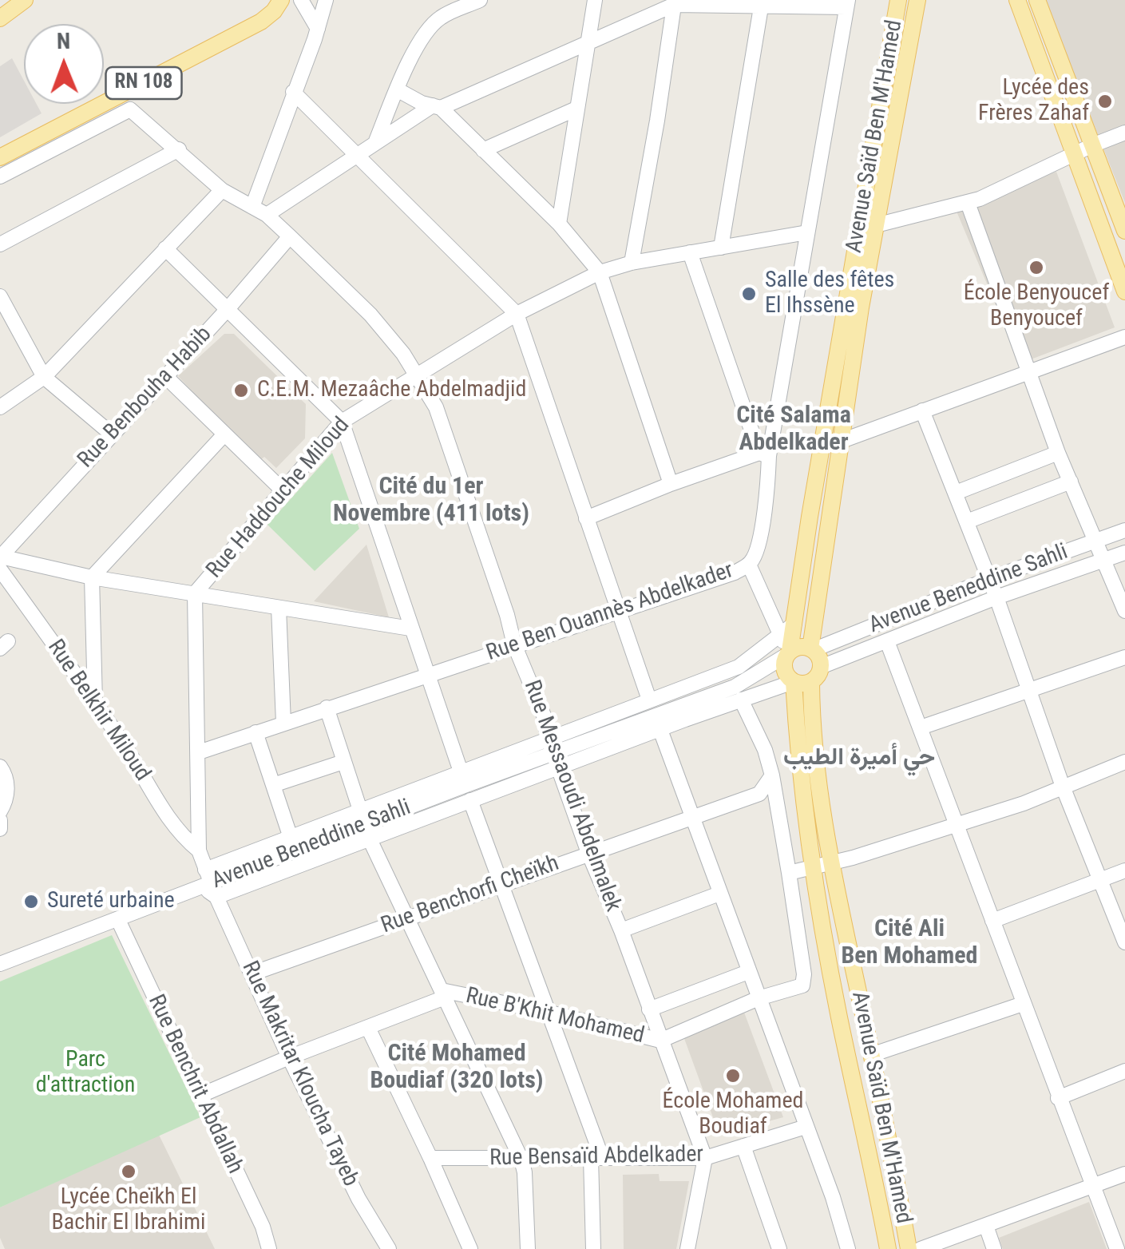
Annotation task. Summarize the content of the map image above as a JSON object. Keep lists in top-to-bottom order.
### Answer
{
  "streets": {
    "main road": ["RN 108", "Avenue Saïd Ben M'Hamed"],
    "street": [
      "Rue Benbouha Habib",
      "Rue Haddouche Miloud",
      "Avenue Beneddine Sahli",
      "Rue Ben Ouannès Abdelkader",
      "Rue Belkhir Miloud",
      "Rue Messaoudi Abdelmalek",
      "Rue Benchorfi Cheïkh",
      "Rue B'Khit Mohamed",
      "Rue Makritar Kloucha Tayeb",
      "Rue Benchrit Abdallah",
      "Rue Bensaïd Abdelkader"
    ]
  },
  "crossings": [
    ["Avenue Saïd Ben M'Hamed", "Avenue Beneddine Sahli"],
    ["Rue Benbouha Habib", "Rue Messaoudi Abdelmalek"],
    ["Rue Haddouche Miloud", "Avenue Beneddine Sahli"],
    ["Rue Haddouche Miloud", "Rue Ben Ouannès Abdelkader"],
    ["Rue Haddouche Miloud", "Rue Belkhir Miloud"],
    ["Rue Haddouche Miloud", "Rue Messaoudi Abdelmalek"],
    ["Rue Haddouche Miloud", "Rue Makritar Kloucha Tayeb"],
    ["Avenue Beneddine Sahli", "Rue Messaoudi Abdelmalek"],
    ["Avenue Beneddine Sahli", "Rue Makritar Kloucha Tayeb"],
    ["Rue Ben Ouannès Abdelkader", "Rue Messaoudi Abdelmalek"],
    ["Rue Messaoudi Abdelmalek", "Rue Benchorfi Cheïkh"],
    ["Rue Messaoudi Abdelmalek", "Rue B'Khit Mohamed"],
    ["Rue Messaoudi Abdelmalek", "Rue Bensaïd Abdelkader"],
    ["Rue Benchorfi Cheïkh", "Rue Makritar Kloucha Tayeb"],
    ["Rue B'Khit Mohamed", "Rue Makritar Kloucha Tayeb"],
    ["Rue B'Khit Mohamed", "Rue Benchrit Abdallah"]
  ],
  "districts": [
    "Cité Salama Abdelkader",
    "Cité du 1er Novembre (411 lots)",
    "حي أميرة الطيب",
    "Cité Ali Ben Mohamed",
    "Cité Mohamed Boudiaf (320 lots)"
  ],
  "parks": ["Parc d'attraction"],
  "places": [
    "Lycée des Frères Zahaf",
    "École Benyoucef Benyoucef",
    "Salle des fêtes El Ihssène",
    "C.E.M. Mezaâche Abdelmadjid",
    "Sureté urbaine",
    "École Mohamed Boudiaf",
    "Lycée Cheïkh El Bachir El Ibrahimi"
  ],
  "north": "top"
}
